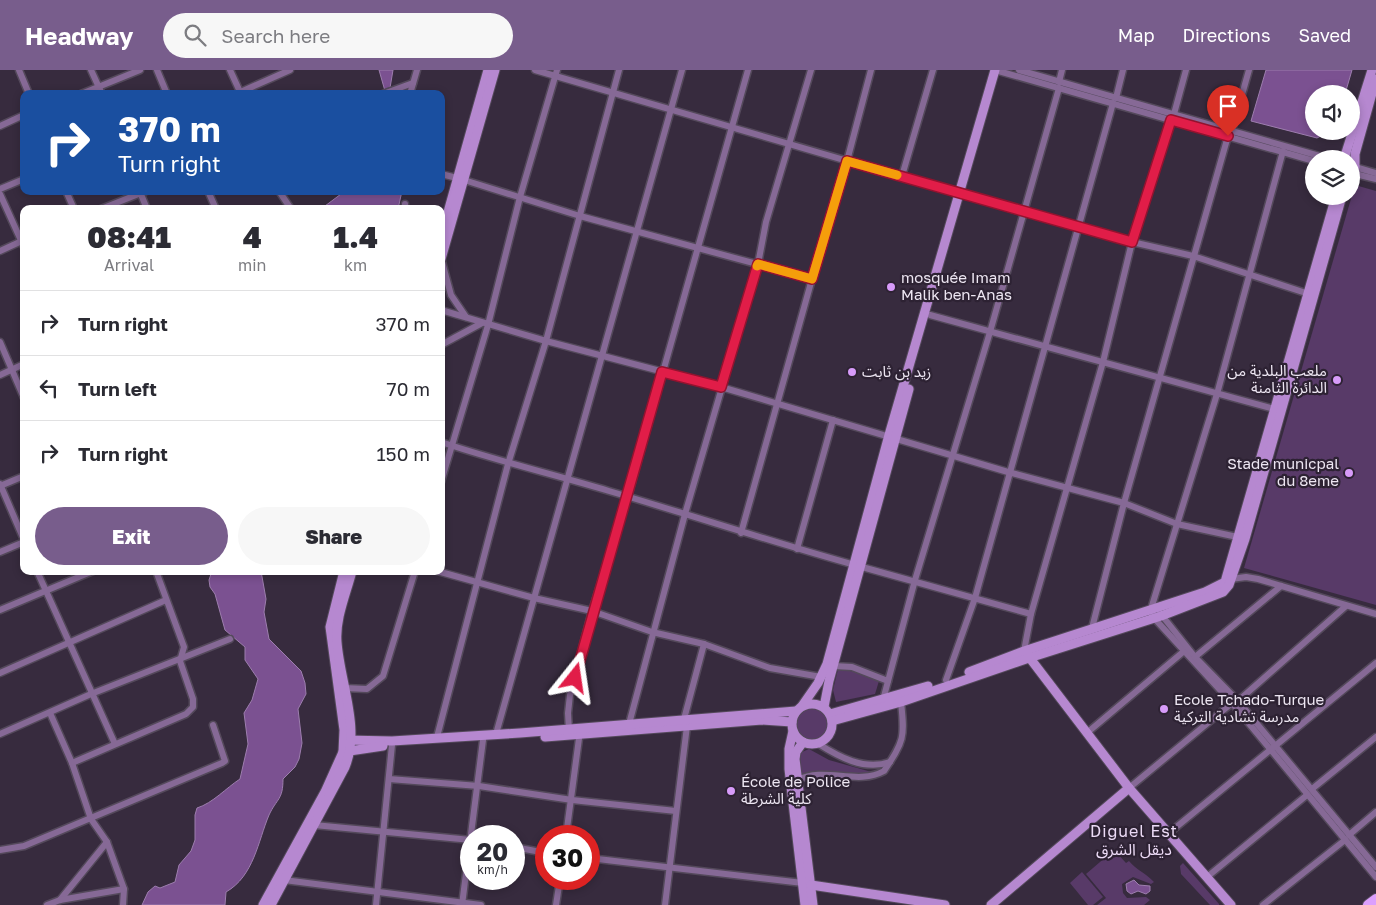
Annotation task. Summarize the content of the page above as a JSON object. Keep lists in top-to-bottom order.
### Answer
{
  "districts": ["Diguel Est ديقل الشرق"],
  "places": [
    "mosquée Imam Malik ben-Anas",
    "زيد بن ثابت",
    "ملعب البلدية من الدائرة الثامنة",
    "Stade municpal du 8eme",
    "Ecole Tchado-Turque مدرسة تشادية التركية",
    "École de Police كلية الشرطة"
  ],
  "page": {
    "header": "Headway",
    "search": "Search here",
    "nav": ["Map", "Directions", "Saved"],
    "turn": ["370 m", "Turn right"],
    "eta": [
      "08:41",
      "Arrival",
      "4",
      "min",
      "1.4",
      "km"
    ],
    "list": [
      {
        "name": "Turn right",
        "value": "370 m"
      },
      {
        "name": "Turn left",
        "value": "70 m"
      },
      {
        "name": "Turn right",
        "value": "150 m"
      }
    ],
    "buttons": ["Exit", "Share"],
    "speed": "20 km/h",
    "limit": "30"
  }
}
